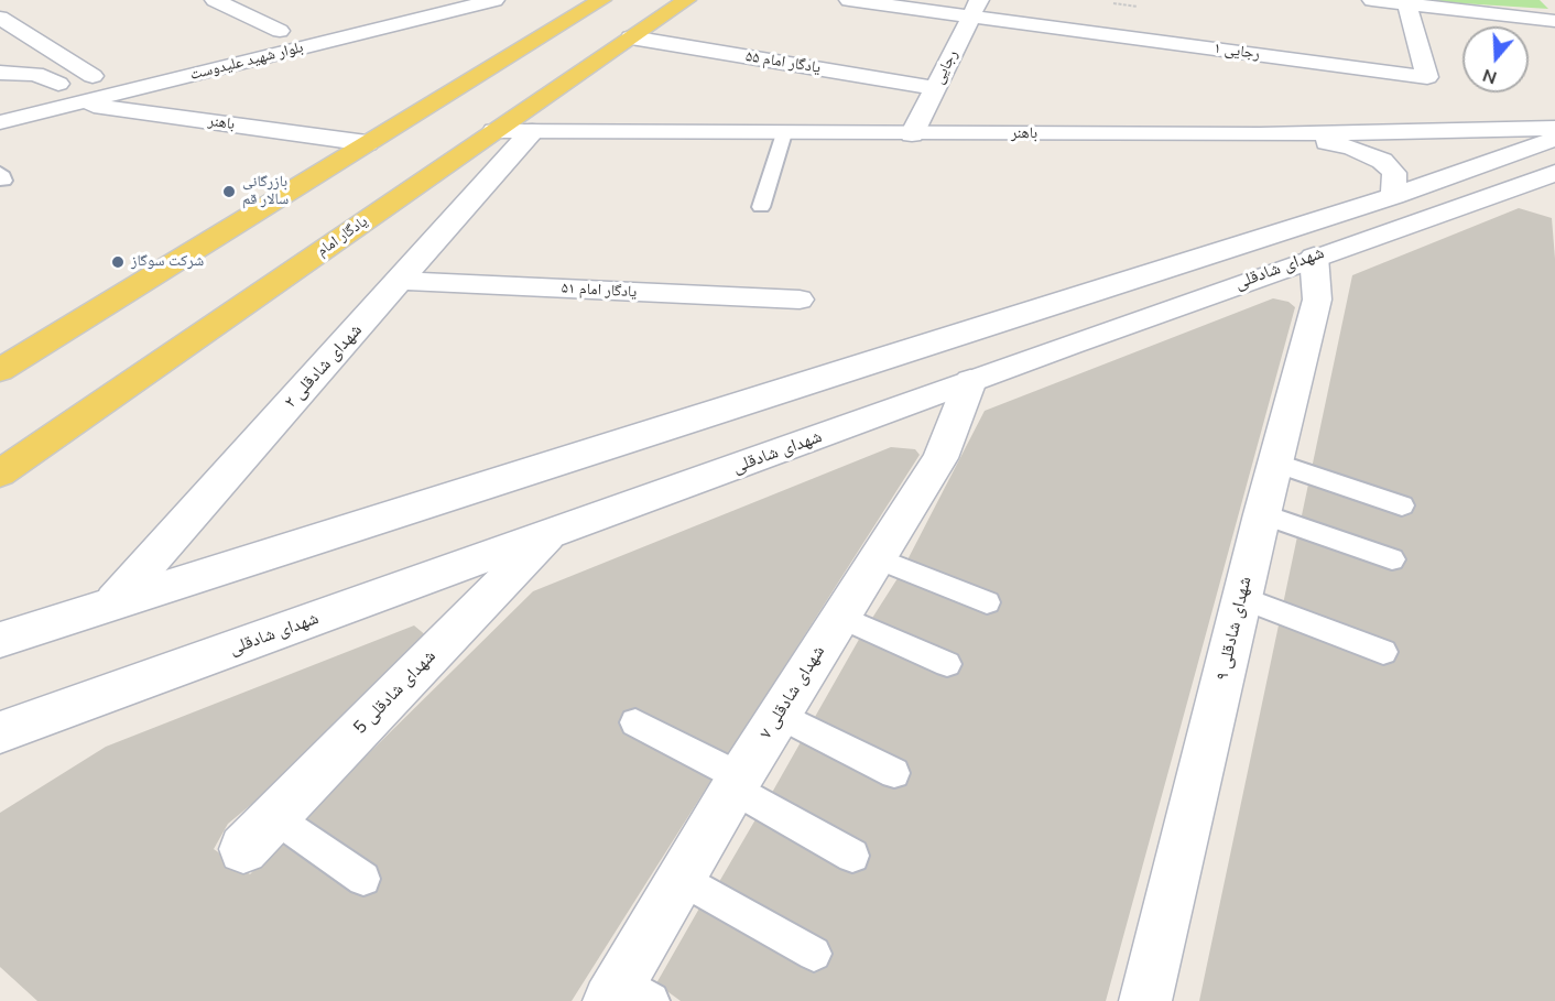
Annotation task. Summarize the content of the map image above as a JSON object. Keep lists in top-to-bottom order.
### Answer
{
  "streets": {
    "main road": ["یادگار امام"],
    "street": [
      "رجایی ۱",
      "بلوار شهید علیدوست",
      "یادگار امام ۵۵",
      "رجایی",
      "باهنر",
      "شهدای شادقلی",
      "یادگار امام ۵۱",
      "شهدای شادقلی ۲",
      "شهدای شادقلی ۹",
      "شهدای شادقلی 5",
      "شهدای شادقلی ۷"
    ]
  },
  "crossings": [
    ["رجایی ۱", "رجایی"],
    ["بلوار شهید علیدوست", "باهنر"],
    ["یادگار امام ۵۵", "رجایی"],
    ["یادگار امام ۵۵", "یادگار امام"],
    ["رجایی", "باهنر"],
    ["باهنر", "یادگار امام"],
    ["باهنر", "شهدای شادقلی ۲"],
    ["شهدای شادقلی", "شهدای شادقلی ۲"],
    ["شهدای شادقلی", "شهدای شادقلی ۹"],
    ["شهدای شادقلی", "شهدای شادقلی 5"],
    ["شهدای شادقلی", "شهدای شادقلی ۷"],
    ["یادگار امام ۵۱", "شهدای شادقلی ۲"]
  ],
  "places": ["بازرگانی سالار قم", "شرکت سوگاز"],
  "north": "bottom"
}
